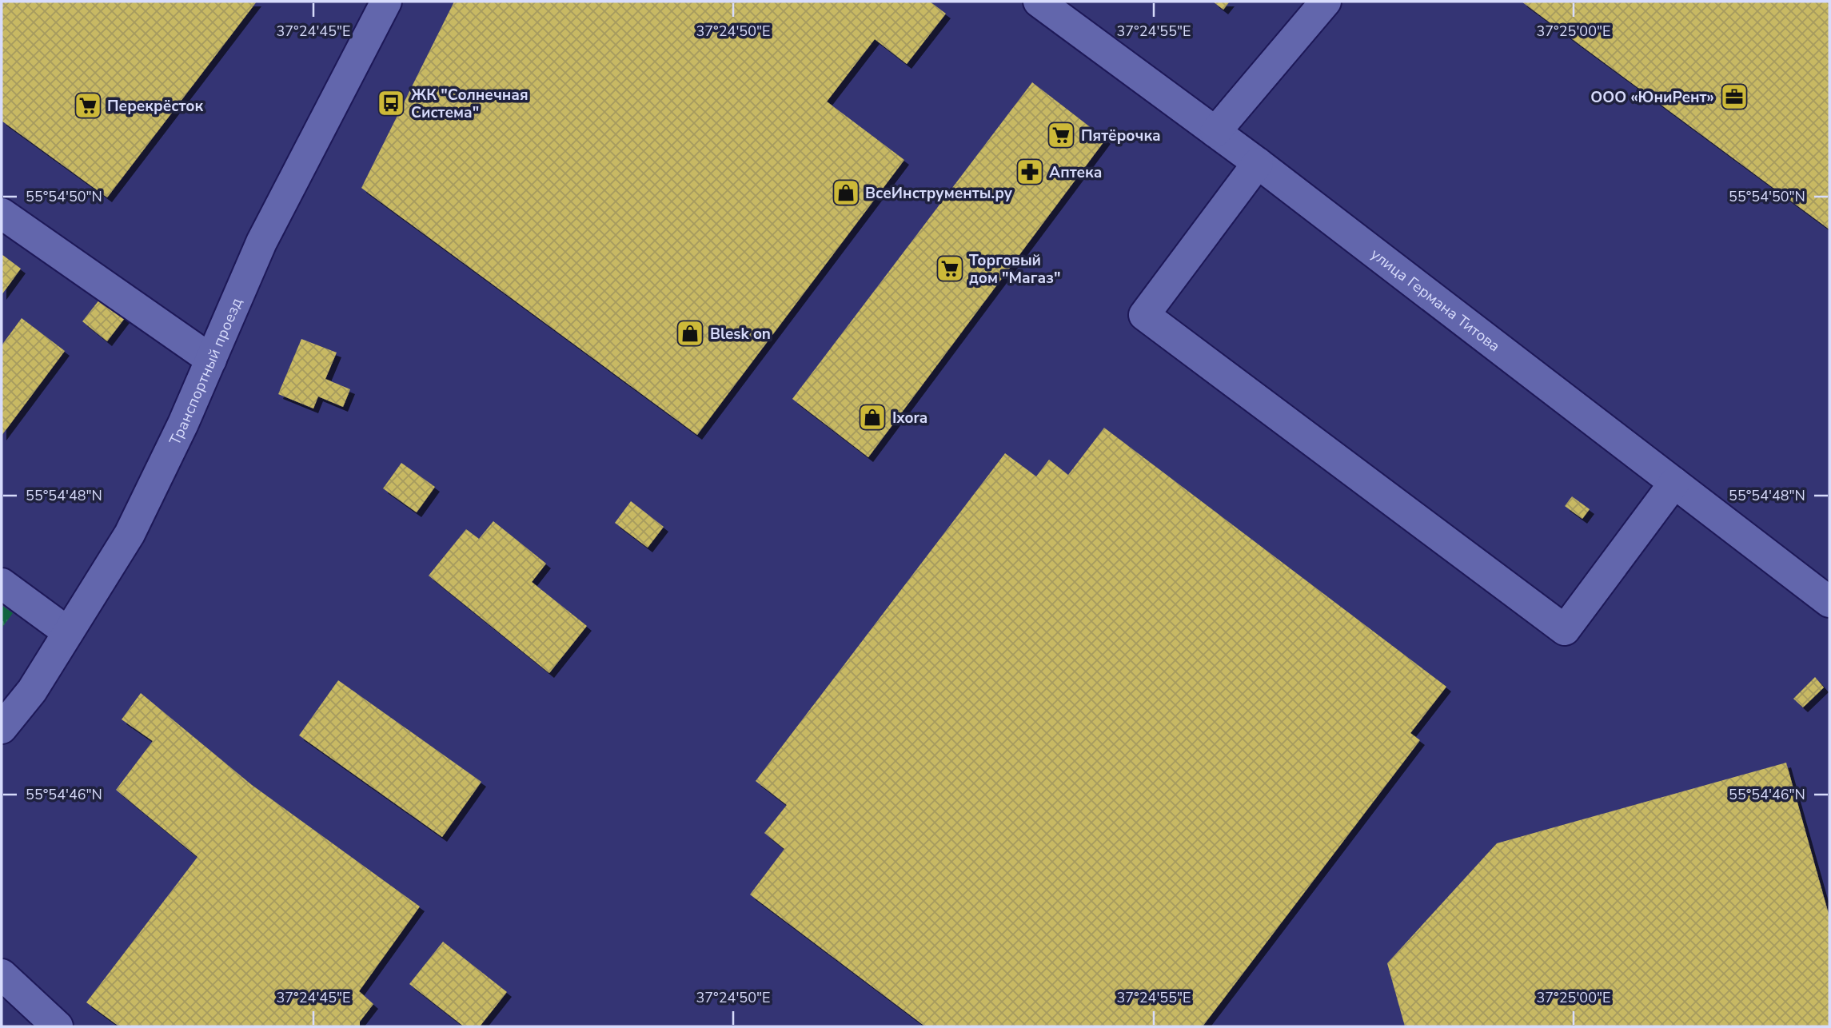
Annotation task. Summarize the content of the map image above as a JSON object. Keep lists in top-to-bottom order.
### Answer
{
  "streets": {
    "street": ["улица Германа Титова", "Транспортный проезд"]
  },
  "places": {
    "office": ["ООО «ЮниРент»"],
    "bus stop": ["ЖК \"Солнечная Система\""],
    "supermarket": ["Перекрёсток", "Пятёрочка", "Торговый дом \"Магаз\""],
    "pharmacy": ["Аптека"],
    "shop": ["ВсеИнструменты.ру", "Blesk on", "Ixora"]
  },
  "coordinates": [
    "37°24'45\"E",
    "37°24'50\"E",
    "37°24'55\"E",
    "37°25'00\"E",
    "55°54'50\"N",
    "55°54'48\"N",
    "55°54'46\"N"
  ]
}
